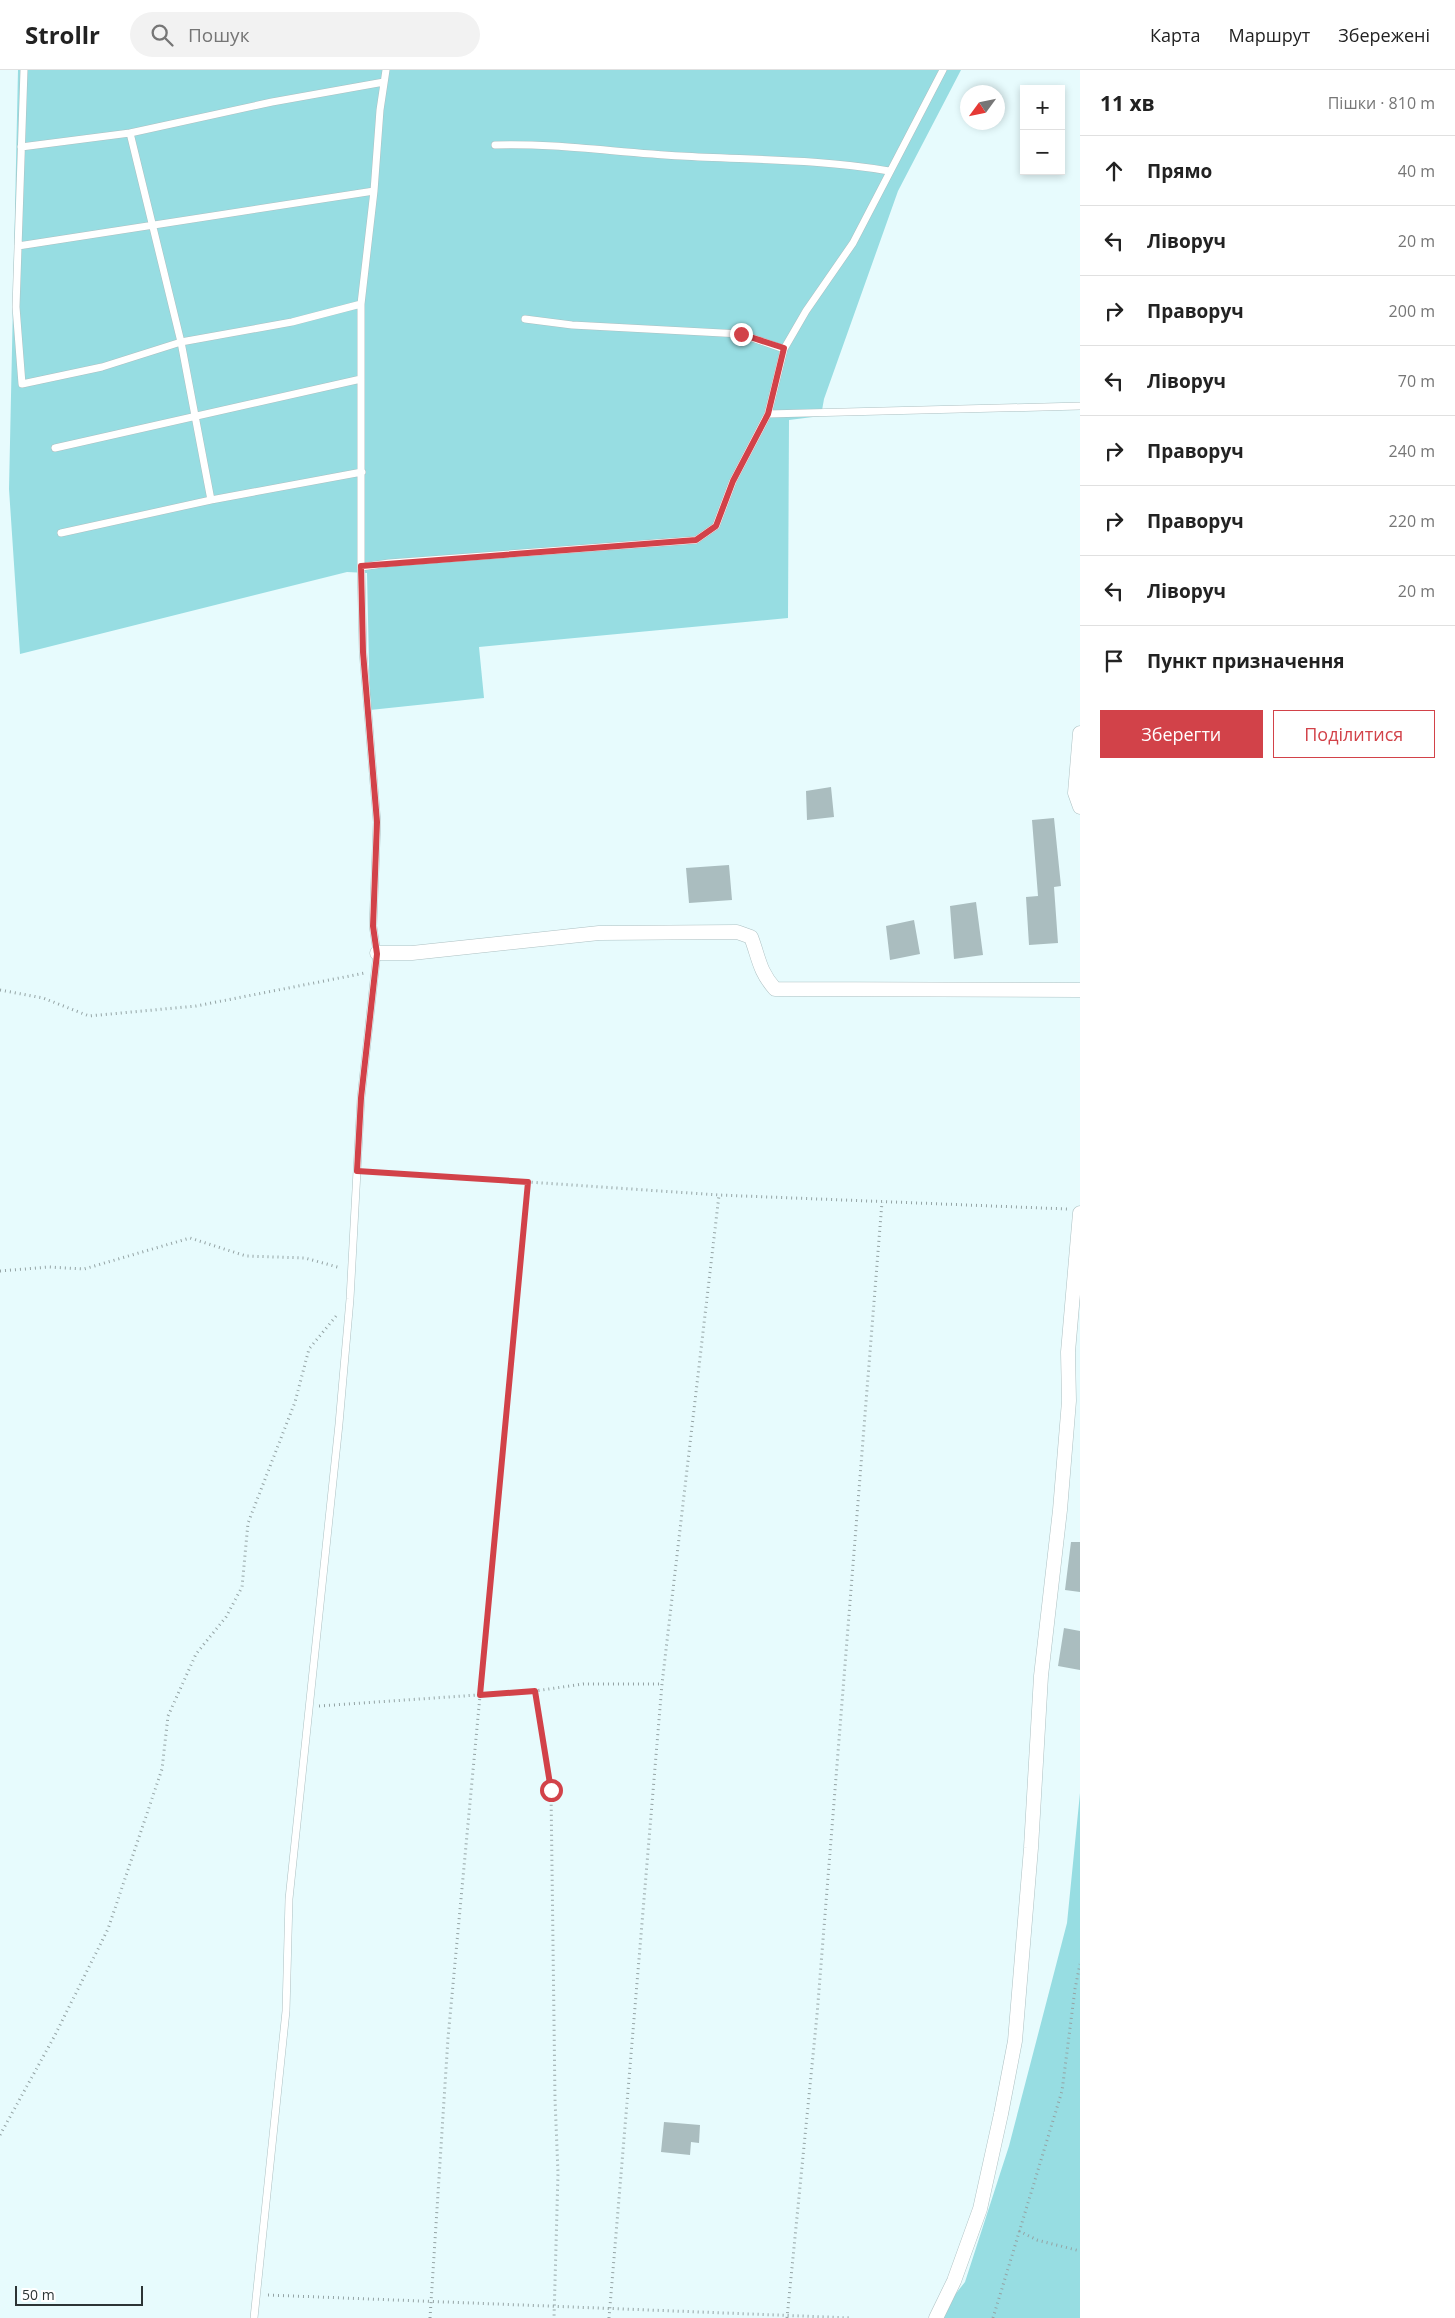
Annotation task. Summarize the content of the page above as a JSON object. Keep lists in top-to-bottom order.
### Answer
{
  "scale_bar": "50 m",
  "north": "bottom left",
  "page": {
    "header": "Strollr",
    "search": "Пошук",
    "nav": ["Карта", "Маршрут", "Збережені"],
    "heading": ["11 хв", "Пішки · 810 m"],
    "map_buttons": ["+", "−"],
    "list": [
      ["Прямо", "40 m"],
      ["Ліворуч", "20 m"],
      ["Праворуч", "200 m"],
      ["Ліворуч", "70 m"],
      ["Праворуч", "240 m"],
      ["Праворуч", "220 m"],
      ["Ліворуч", "20 m"],
      "Пункт призначення"
    ],
    "buttons": ["Зберегти", "Поділитися"],
    "scale": "50 m"
  }
}
